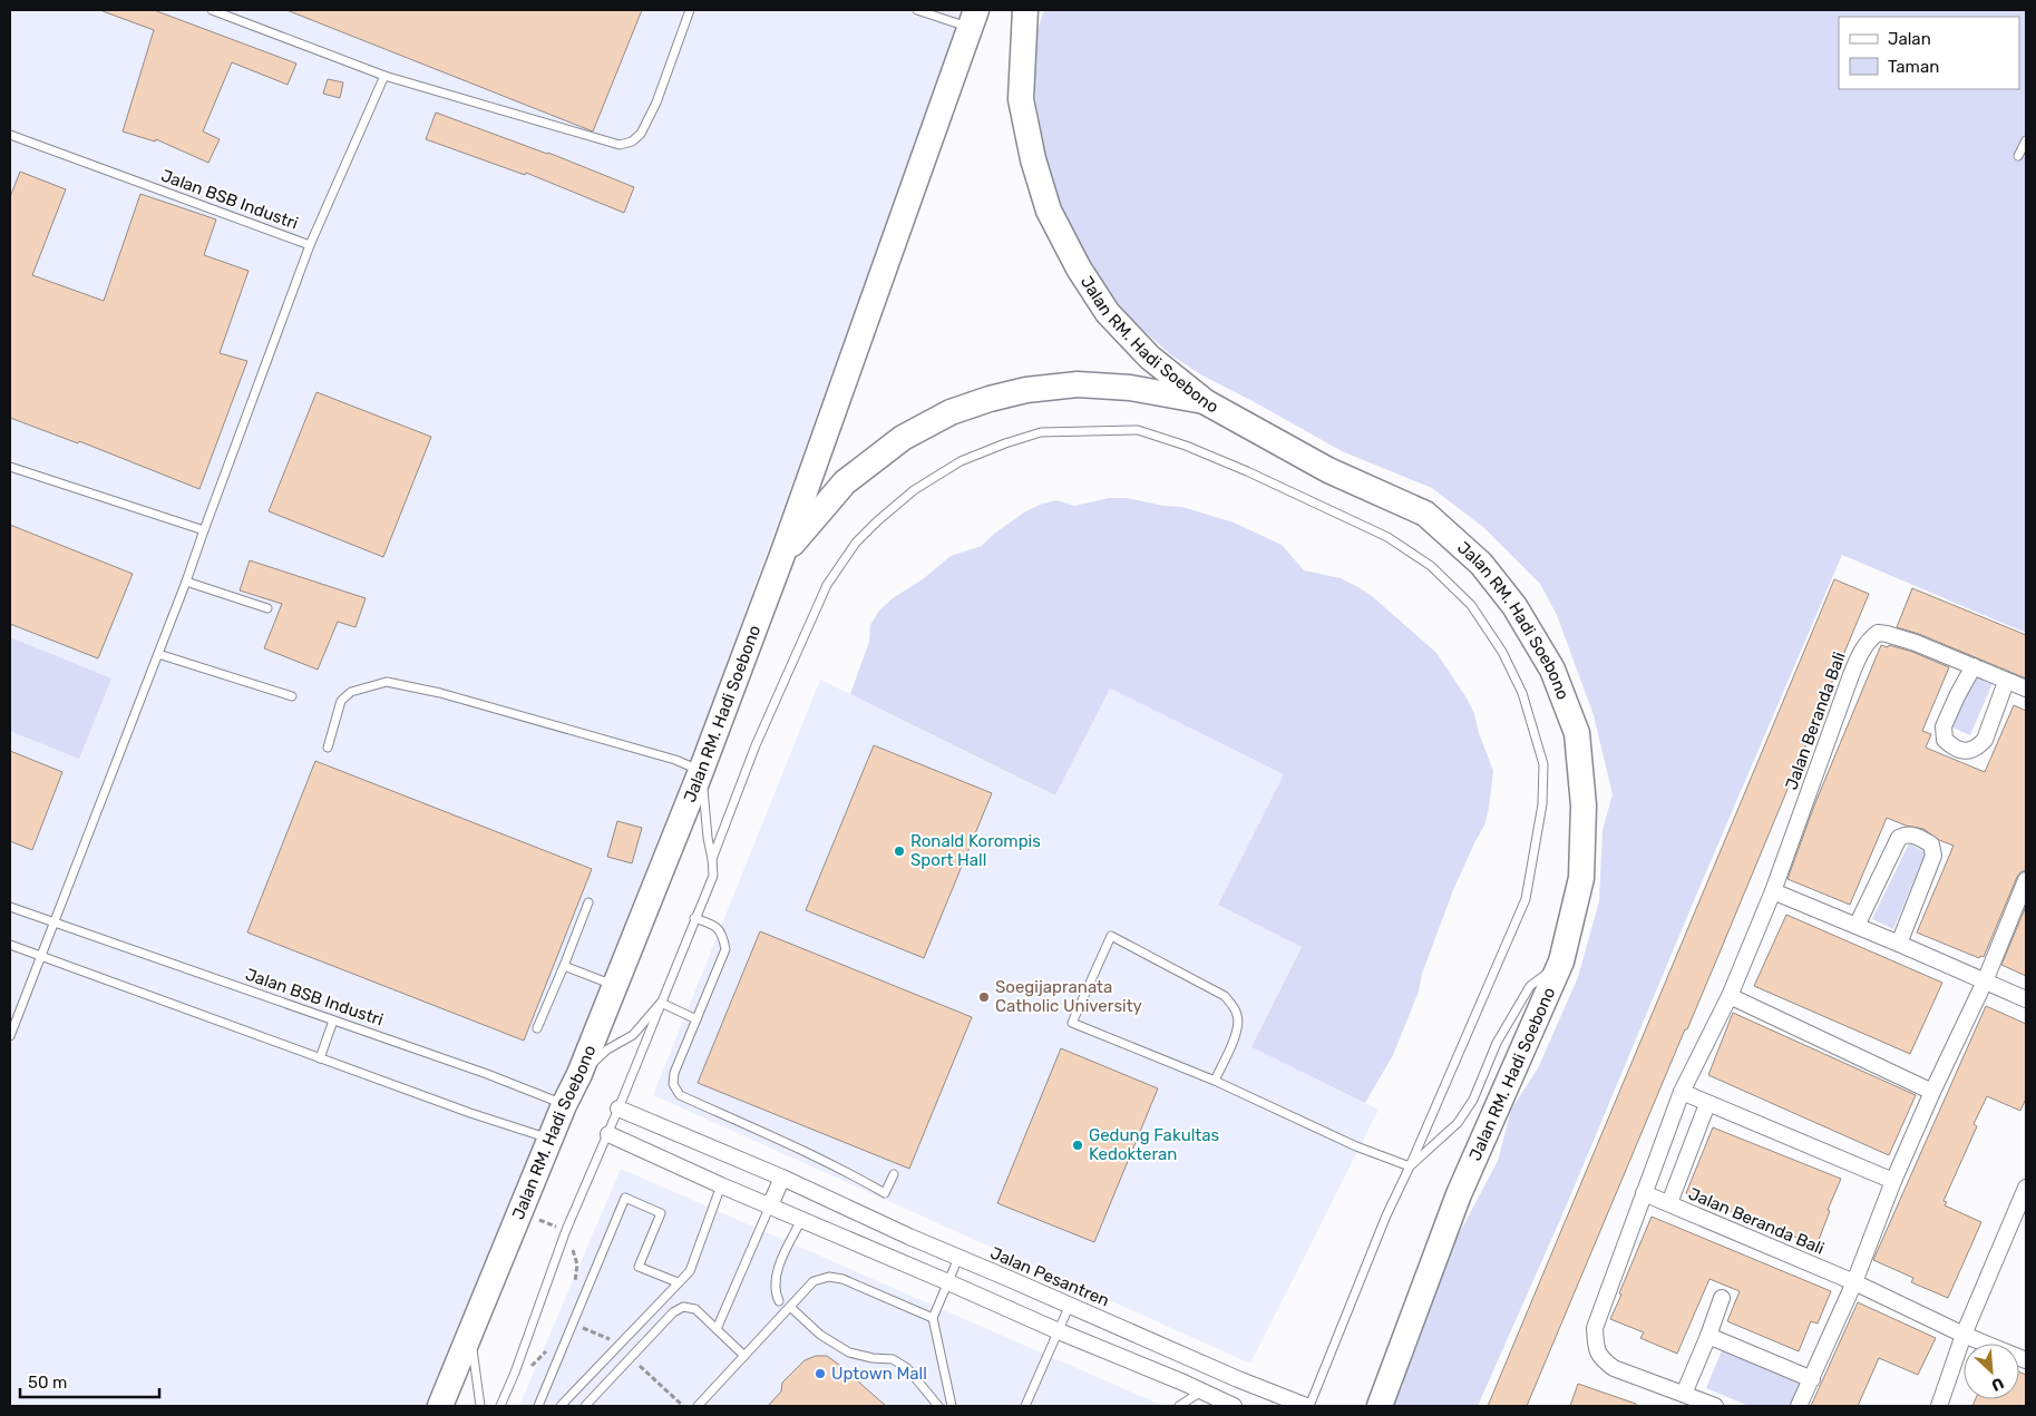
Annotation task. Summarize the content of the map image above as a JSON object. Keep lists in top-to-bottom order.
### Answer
{
  "streets": {
    "main road": ["Jalan RM. Hadi Soebono"],
    "street": ["Jalan Beranda Bali", "Jalan Pesantren"],
    "lane": ["Jalan BSB Industri"]
  },
  "crossings": [
    ["Jalan BSB Industri", "Jalan RM. Hadi Soebono"]
  ],
  "places": [
    "Ronald Korompis Sport Hall",
    "Soegijapranata Catholic University",
    "Gedung Fakultas Kedokteran",
    "Uptown Mall"
  ],
  "legend": ["Jalan", "Taman"],
  "scale_bar": "50 m",
  "north": "bottom right"
}
